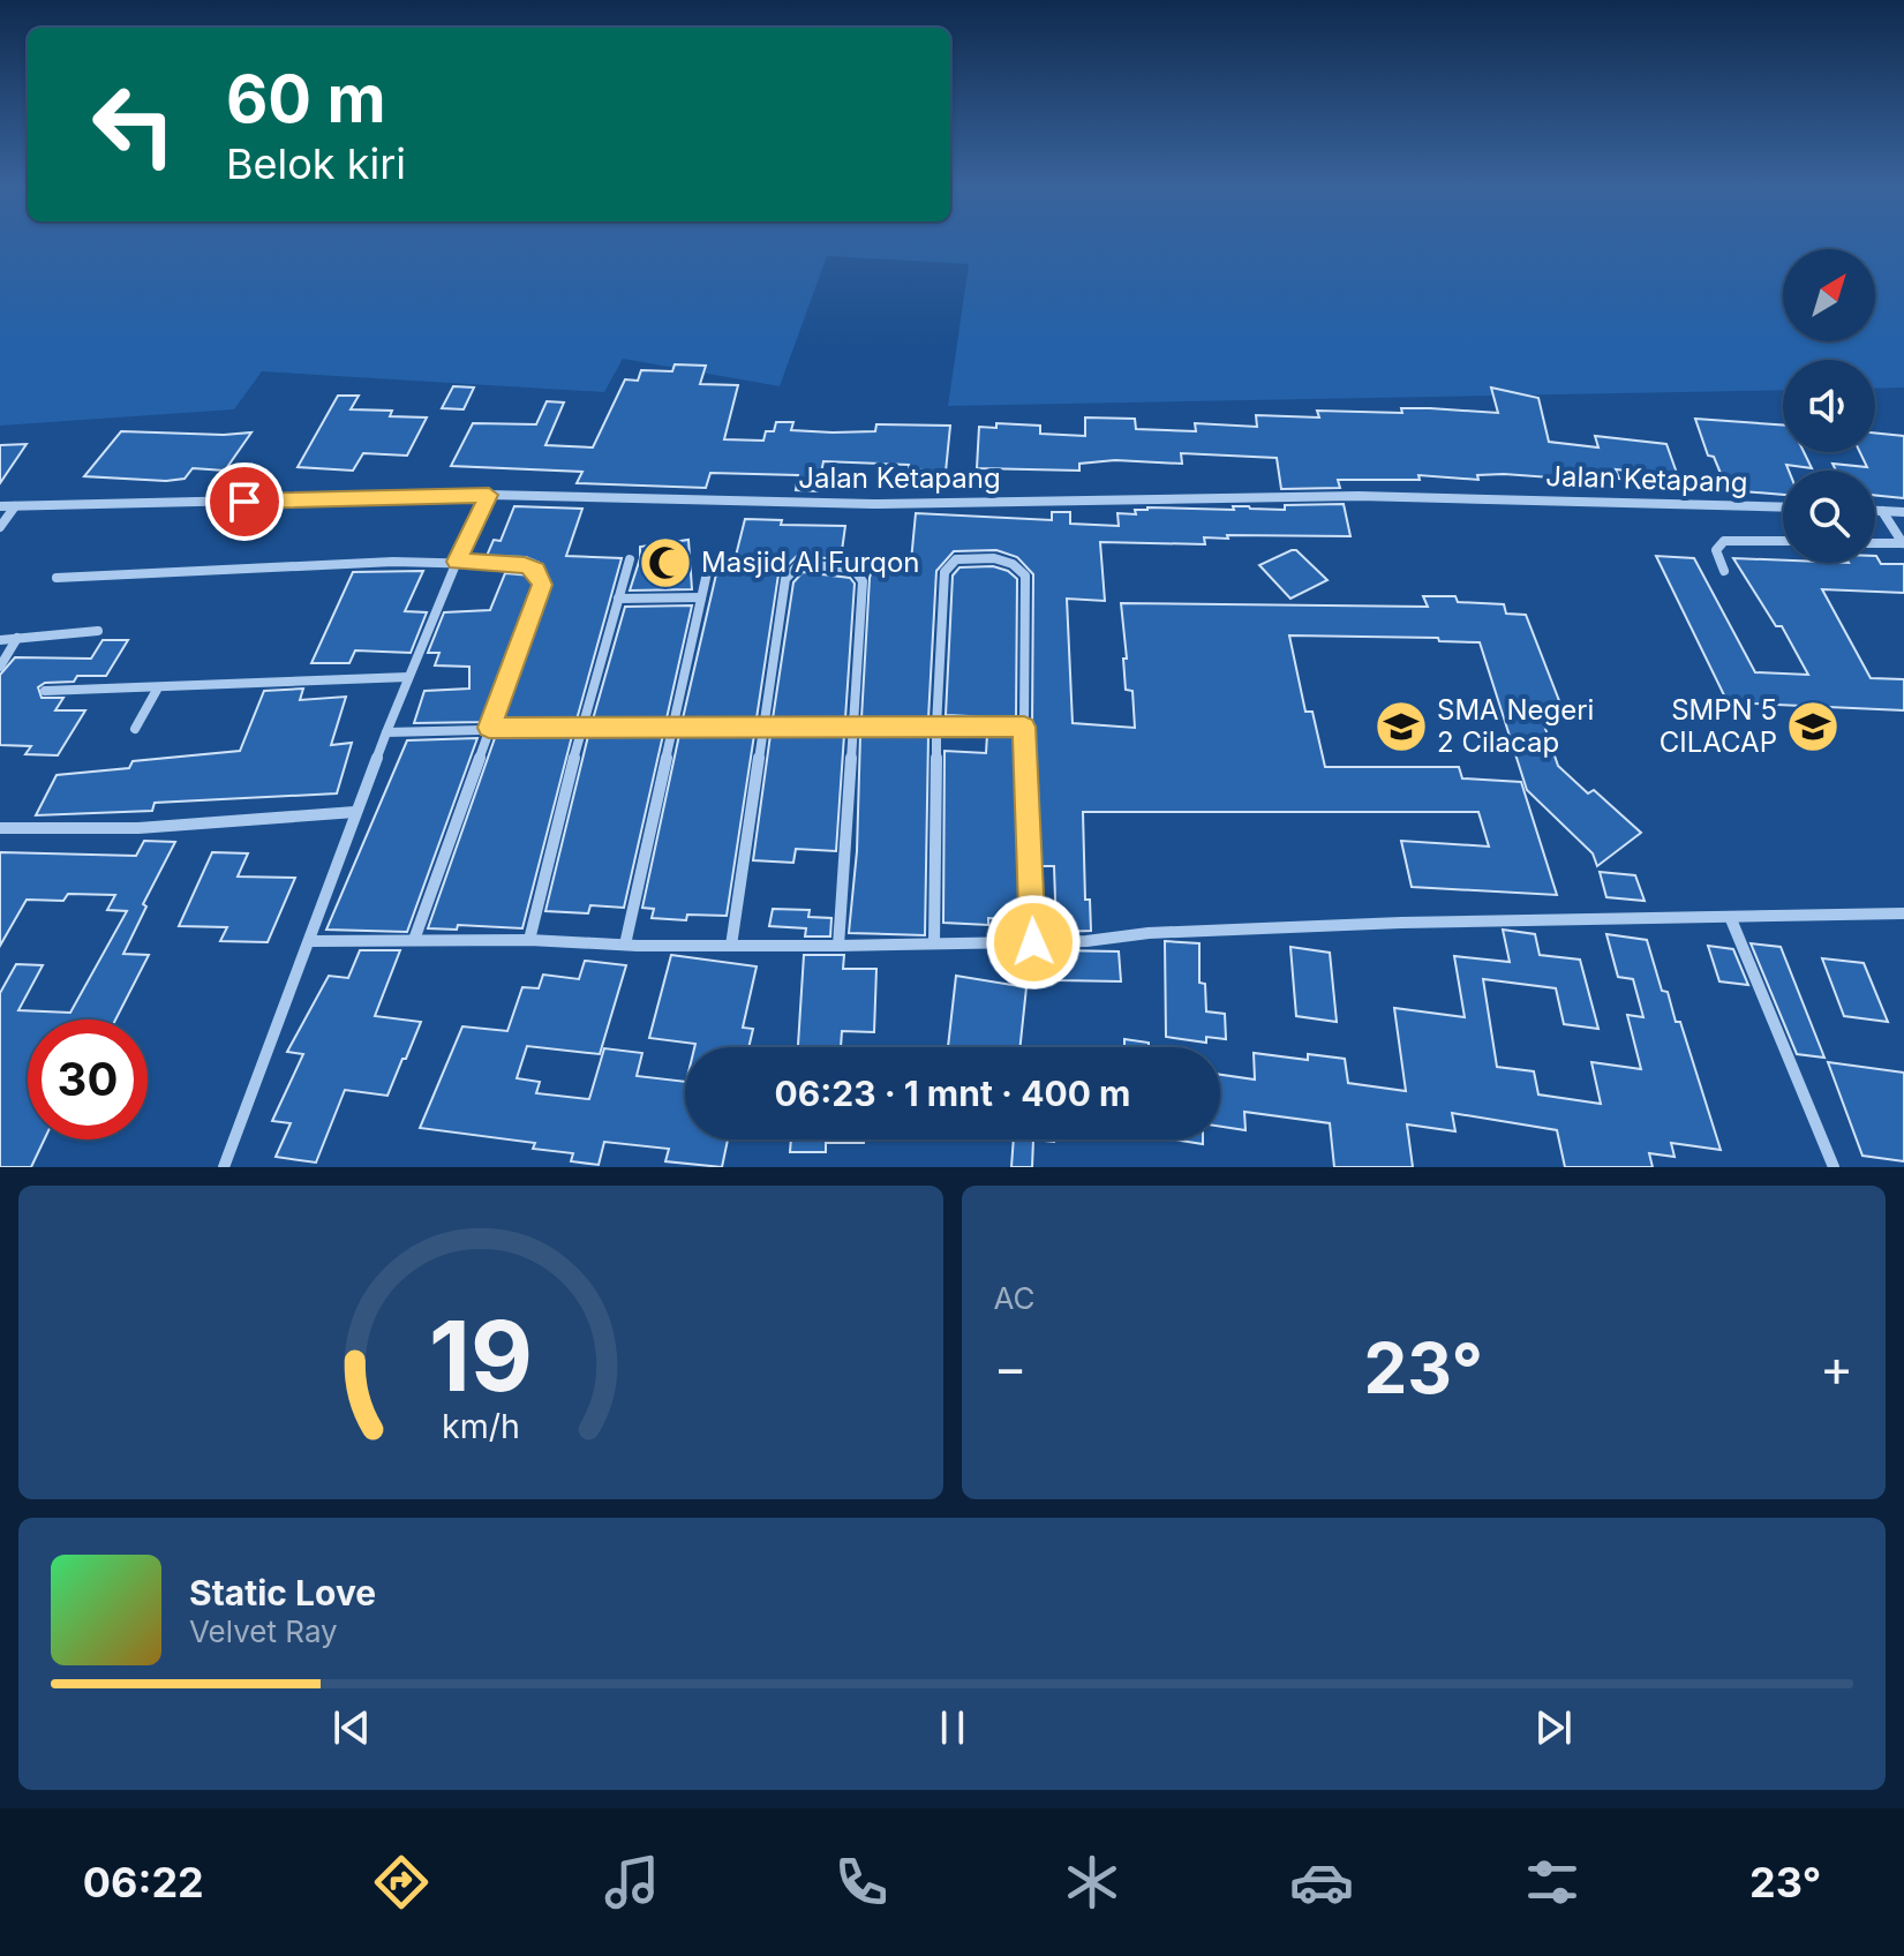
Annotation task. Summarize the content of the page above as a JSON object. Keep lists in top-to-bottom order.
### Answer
{
  "streets": {
    "street": ["Jalan Ketapang"]
  },
  "places": {
    "mosque": ["Masjid Al Furqon"],
    "school or university": ["SMA Negeri 2 Cilacap", "SMPN 5 CILACAP"]
  },
  "north": "top right",
  "page": {
    "turn": ["60 m", "Belok kiri"],
    "limit": "30",
    "trip": "06:23 · 1 mnt · 400 m",
    "tile": "AC",
    "heat": ["−", "23°", "+"],
    "song": ["Static Love", "Velvet Ray"],
    "tabs": ["06:22", "23°"],
    "gauge": ["19", "km/h"]
  }
}
